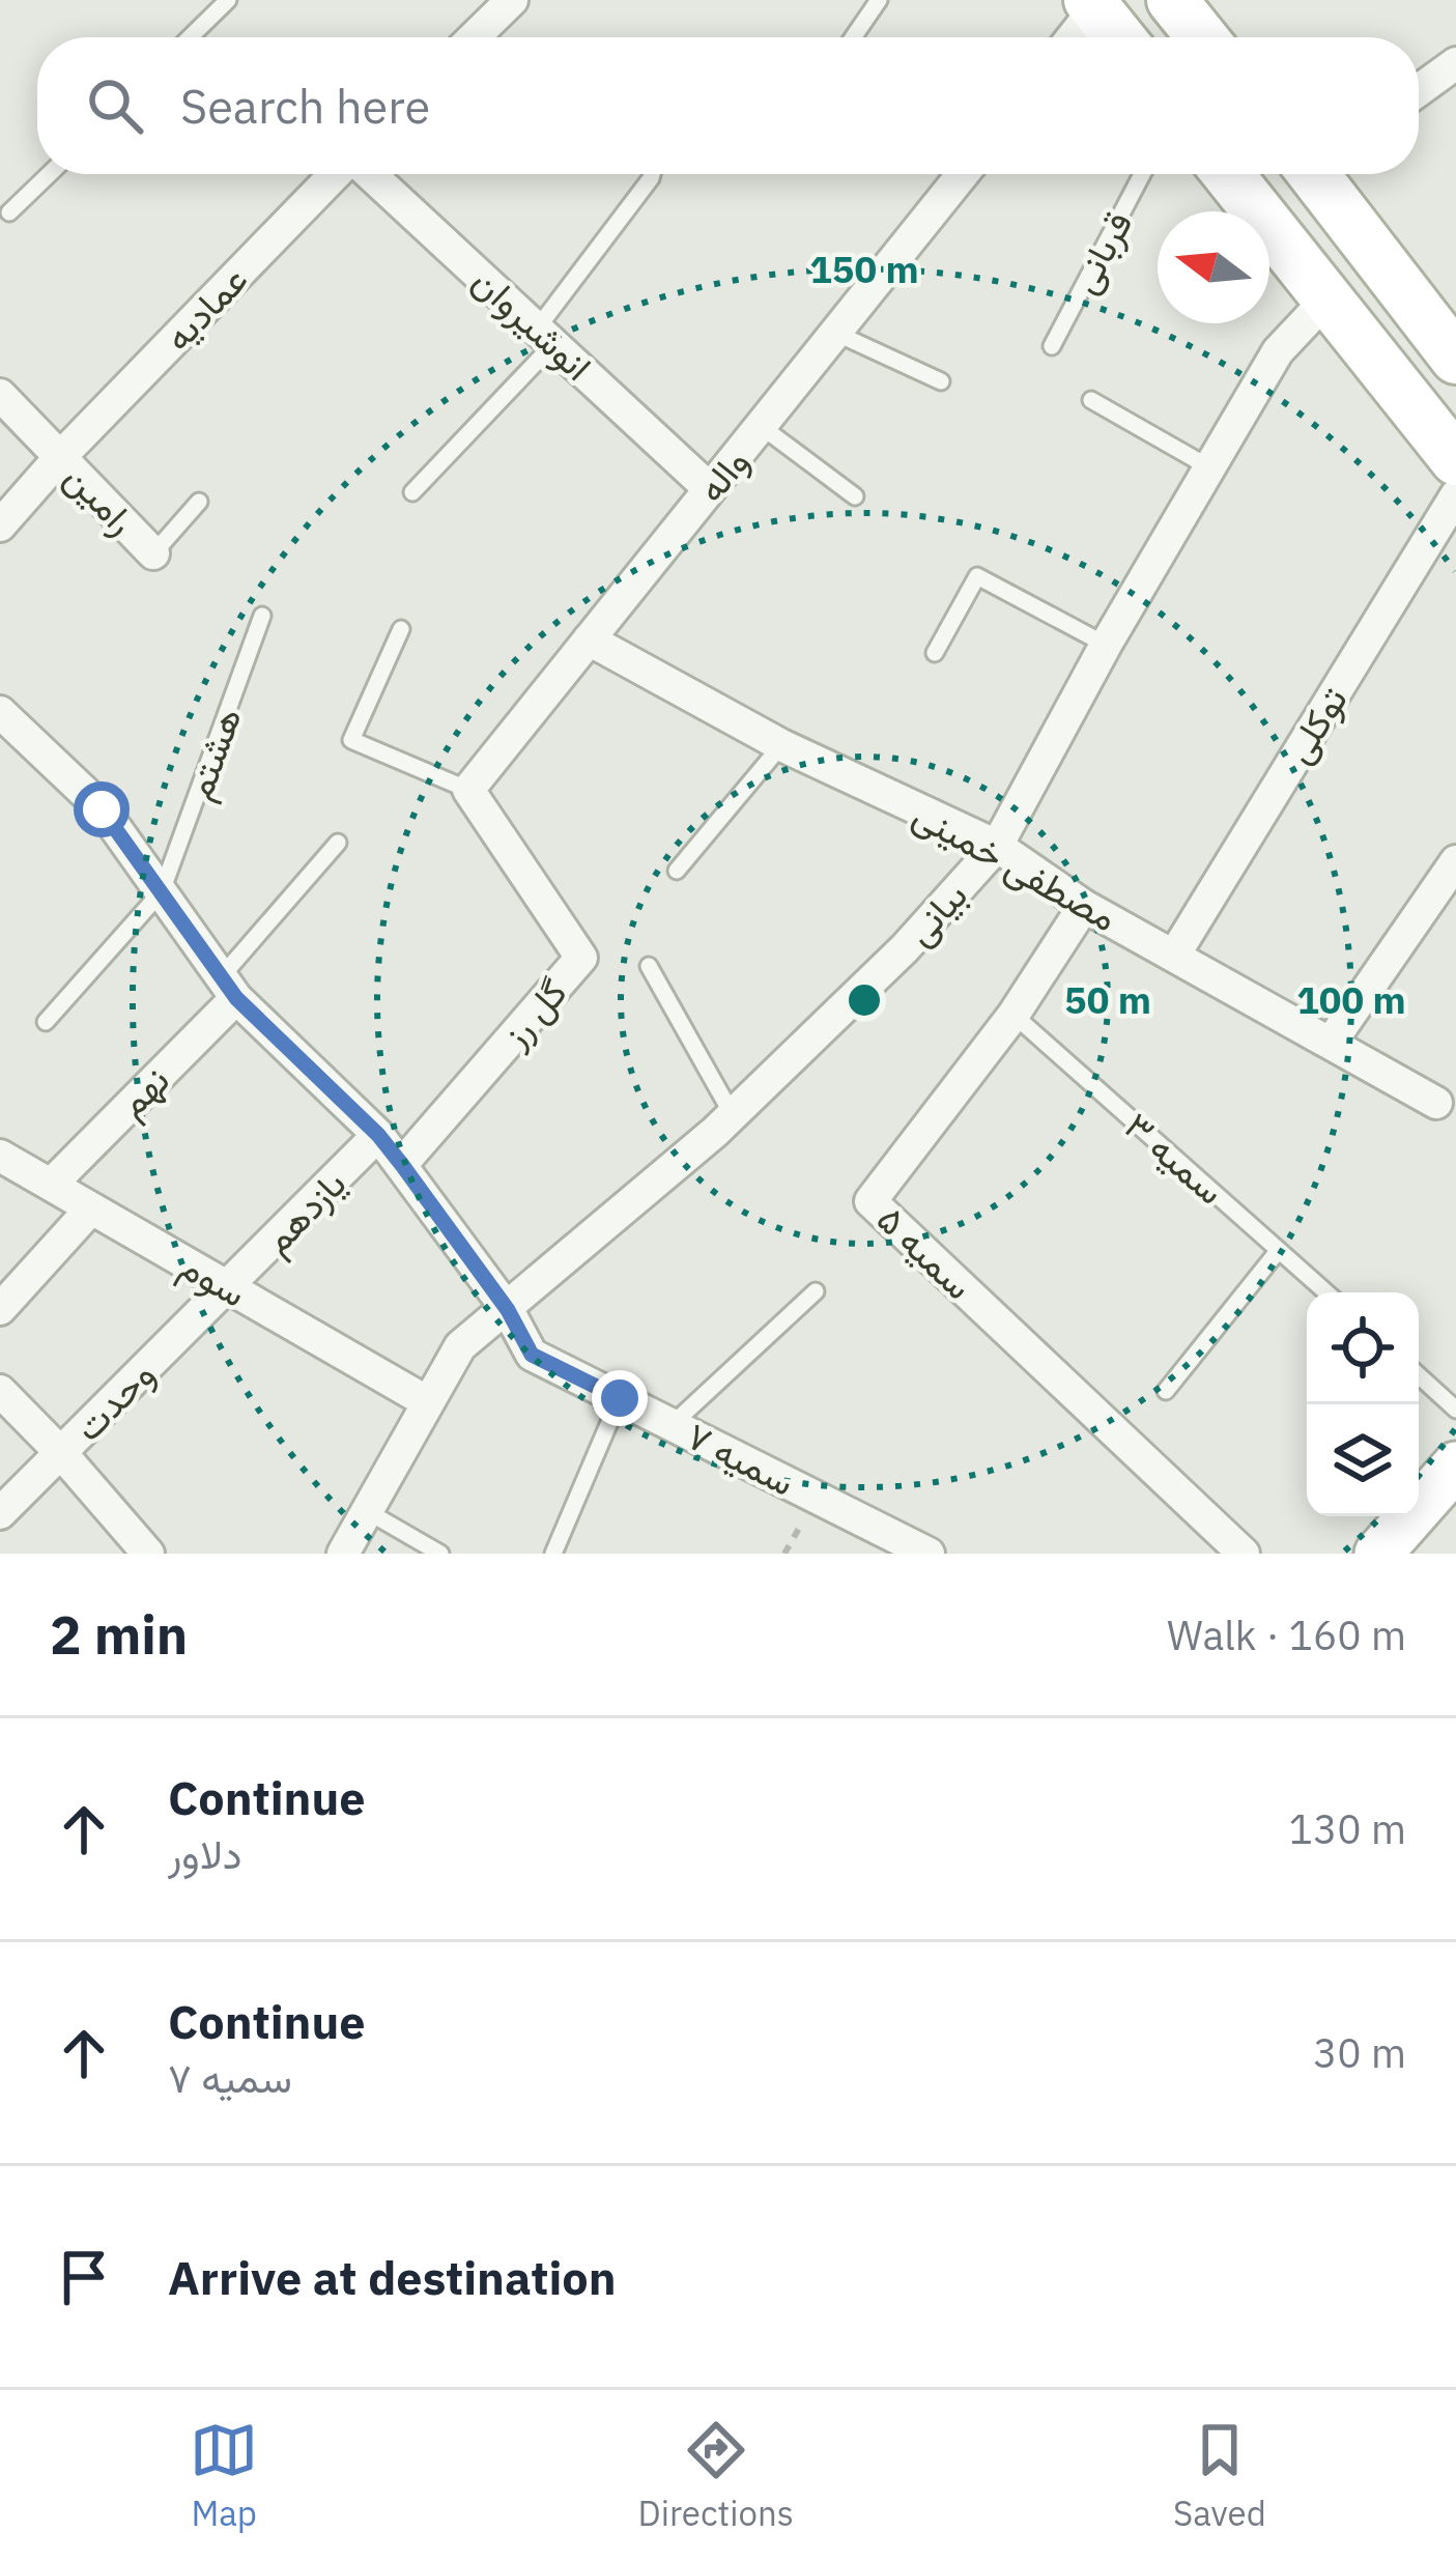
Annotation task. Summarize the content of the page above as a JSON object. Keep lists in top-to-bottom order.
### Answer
{
  "streets": {
    "street": [
      "عمادیه",
      "انوشیروان",
      "واله",
      "رامین",
      "توکلی",
      "مصطفی خمینی",
      "بیانی",
      "گل رز",
      "نهم",
      "یازدهم",
      "سمیه ۵",
      "سوم",
      "وحدت",
      "سمیه ۷"
    ],
    "lane": ["قربانی", "هشتم", "سمیه ۳"]
  },
  "crossings": [
    ["عمادیه", "رامین"],
    ["انوشیروان", "واله"],
    ["واله", "مصطفی خمینی"],
    ["واله", "گل رز"],
    ["توکلی", "مصطفی خمینی"],
    ["هشتم", "سمیه ۷"],
    ["مصطفی خمینی", "بیانی"],
    ["مصطفی خمینی", "سمیه ۵"],
    ["بیانی", "سوم"],
    ["بیانی", "سمیه ۷"],
    ["گل رز", "سمیه ۷"],
    ["نهم", "سوم"],
    ["نهم", "سمیه ۷"],
    ["سمیه ۳", "سمیه ۵"],
    ["یازدهم", "سوم"],
    ["یازدهم", "وحدت"],
    ["یازدهم", "سمیه ۷"],
    ["سوم", "وحدت"]
  ],
  "north": "left",
  "page": {
    "search": "Search here",
    "heading": ["2 min", "Walk · 160 m"],
    "list": [
      ["Continue", "دلاور", "130 m"],
      ["Continue", "سمیه ۷", "30 m"],
      "Arrive at destination"
    ],
    "nav": ["Map", "Directions", "Saved"]
  },
  "rings": ["150 m", "50 m", "100 m"]
}
